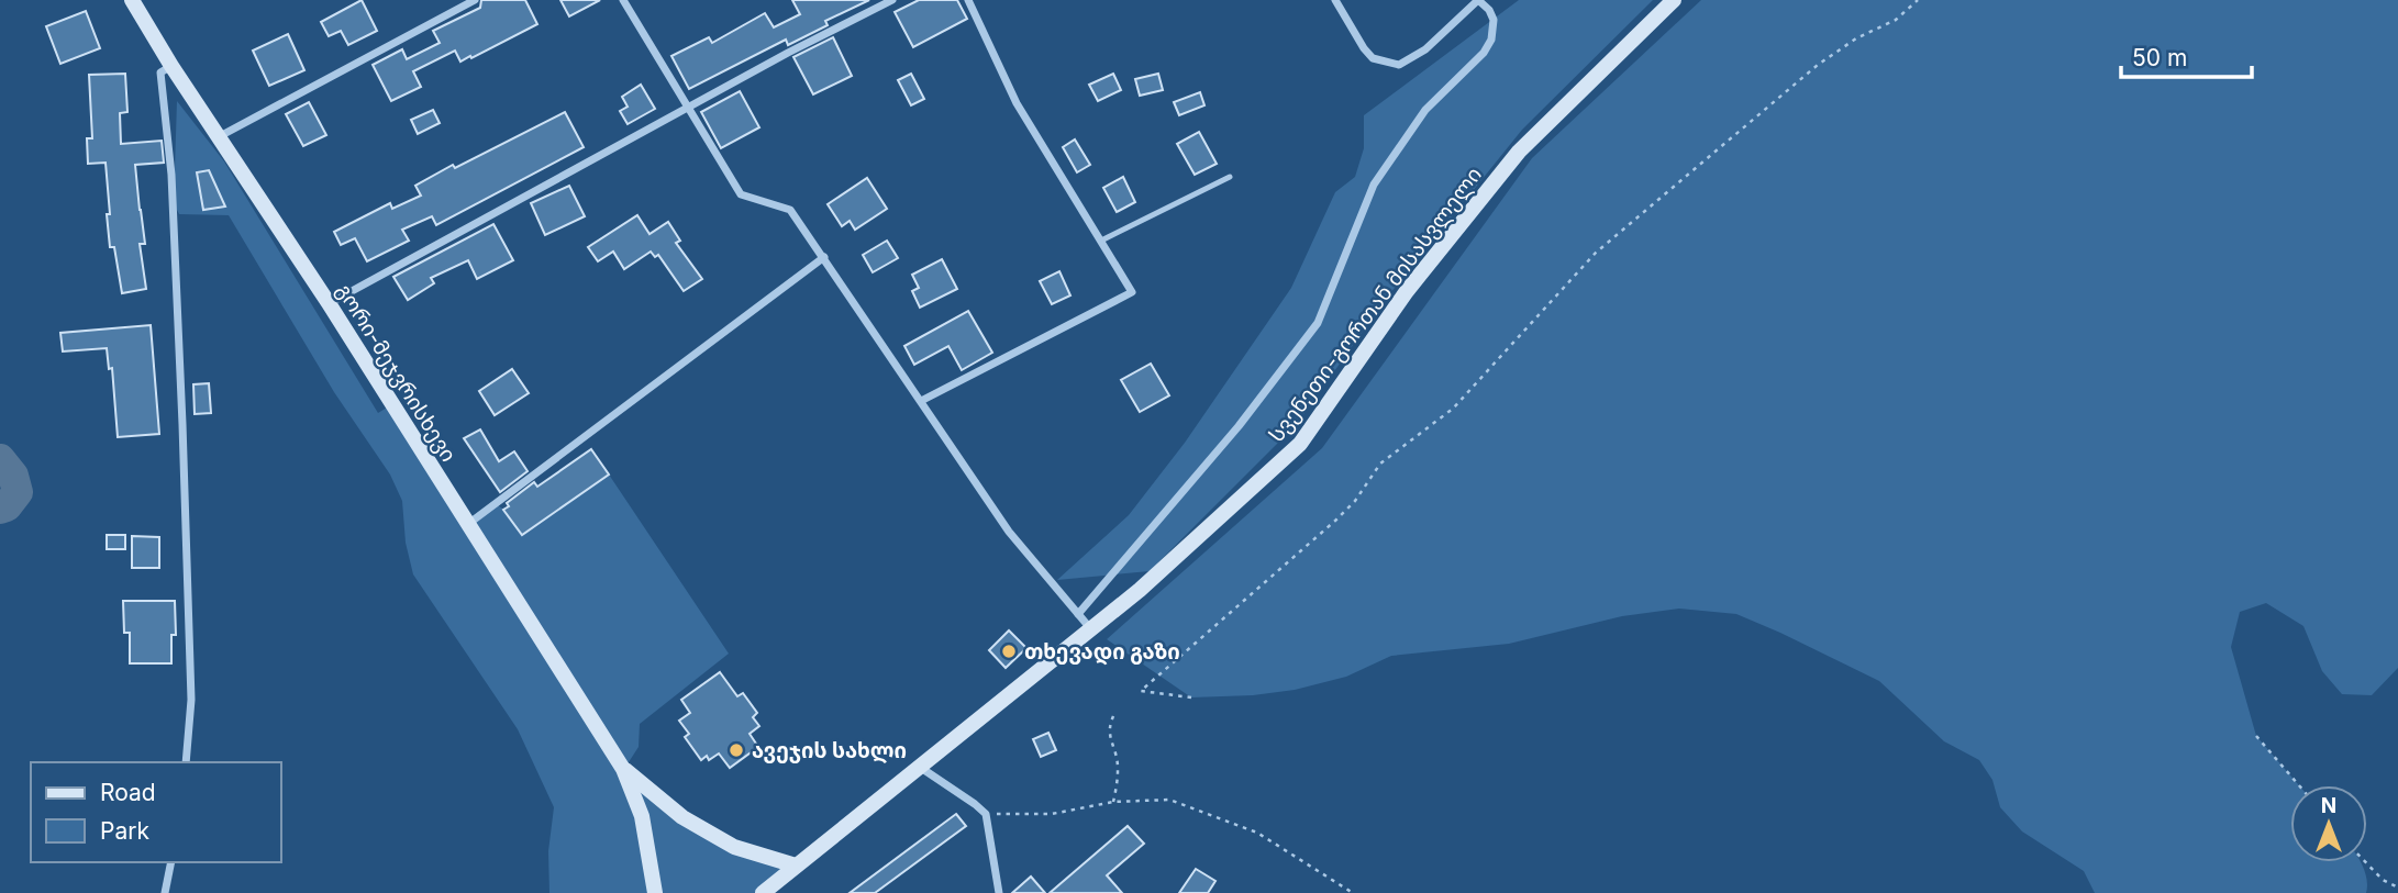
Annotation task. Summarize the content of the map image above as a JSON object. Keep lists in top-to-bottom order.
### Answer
{
  "streets": {
    "main road": ["სვენეთი-გორთან მისასვლელი", "გორი-მეჯვრისხევი"]
  },
  "crossings": [
    ["სვენეთი-გორთან მისასვლელი", "გორი-მეჯვრისხევი"]
  ],
  "places": ["თხევადი გაზი", "ავეჯის სახლი"],
  "legend": ["Road", "Park"],
  "scale_bar": "50 m",
  "north": "top"
}
